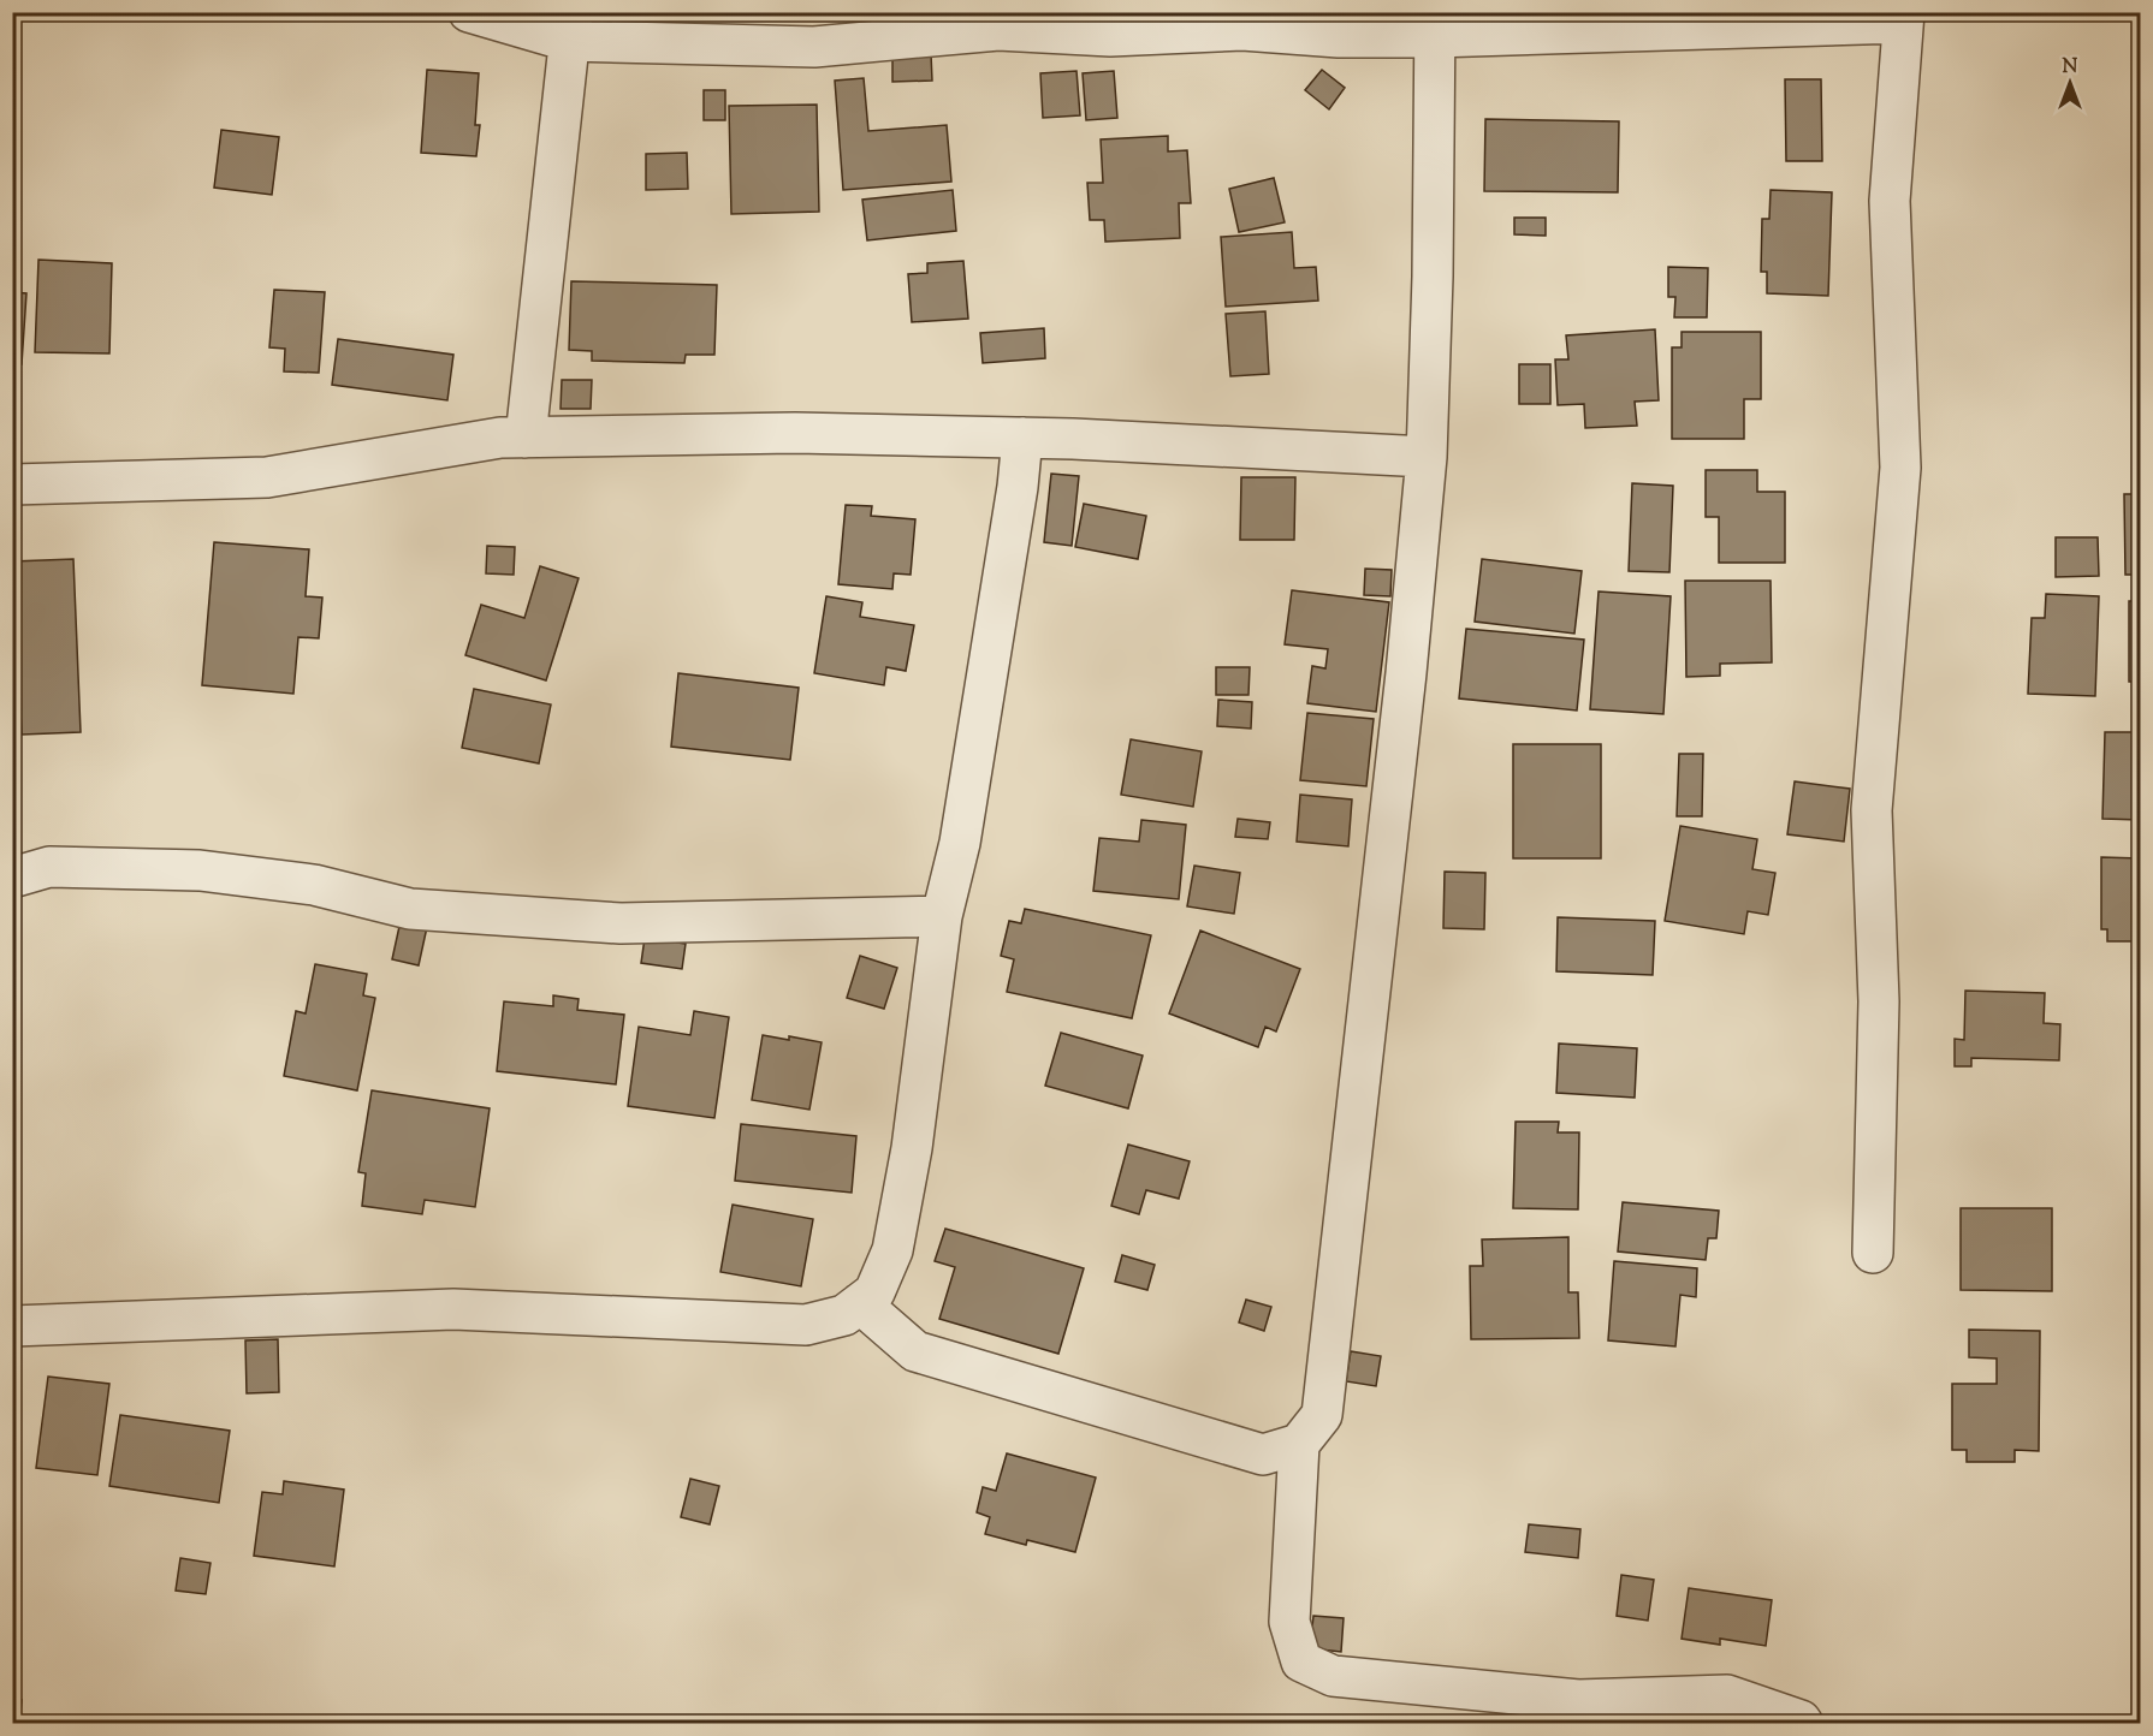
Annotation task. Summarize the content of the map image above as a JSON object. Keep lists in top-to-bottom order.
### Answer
{
  "north": "top"
}
